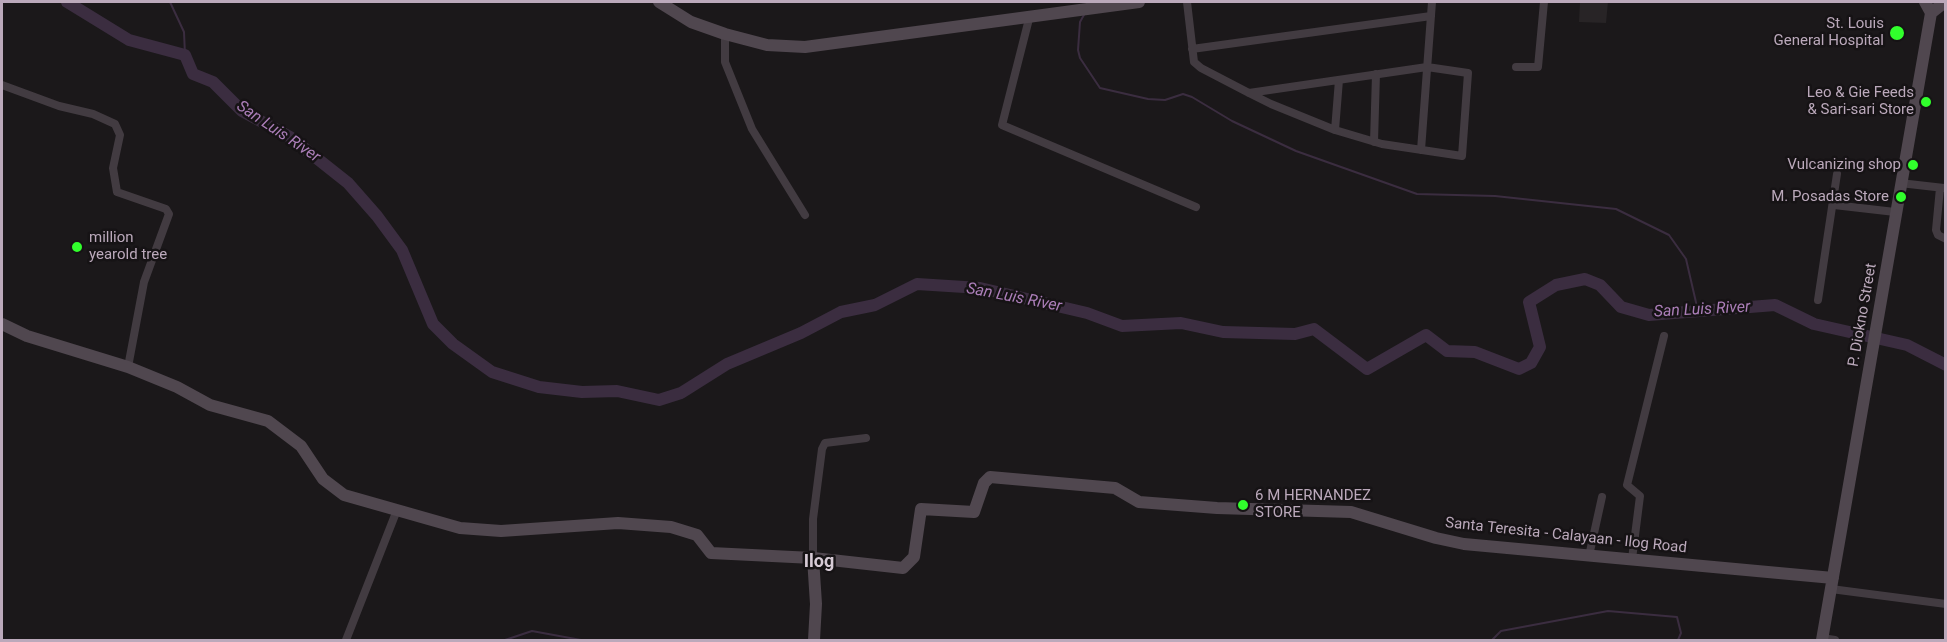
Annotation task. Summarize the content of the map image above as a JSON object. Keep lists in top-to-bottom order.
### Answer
{
  "streets": {
    "street": ["P. Diokno Street", "Santa Teresita - Calayaan - Ilog Road"]
  },
  "crossings": [
    ["P. Diokno Street", "Santa Teresita - Calayaan - Ilog Road"]
  ],
  "districts": ["Ilog"],
  "water": ["San Luis River"],
  "places": [
    "St. Louis General Hospital",
    "Leo & Gie Feeds & Sari-sari Store",
    "Vulcanizing shop",
    "M. Posadas Store",
    "million yearold tree",
    "6 M HERNANDEZ STORE"
  ]
}
